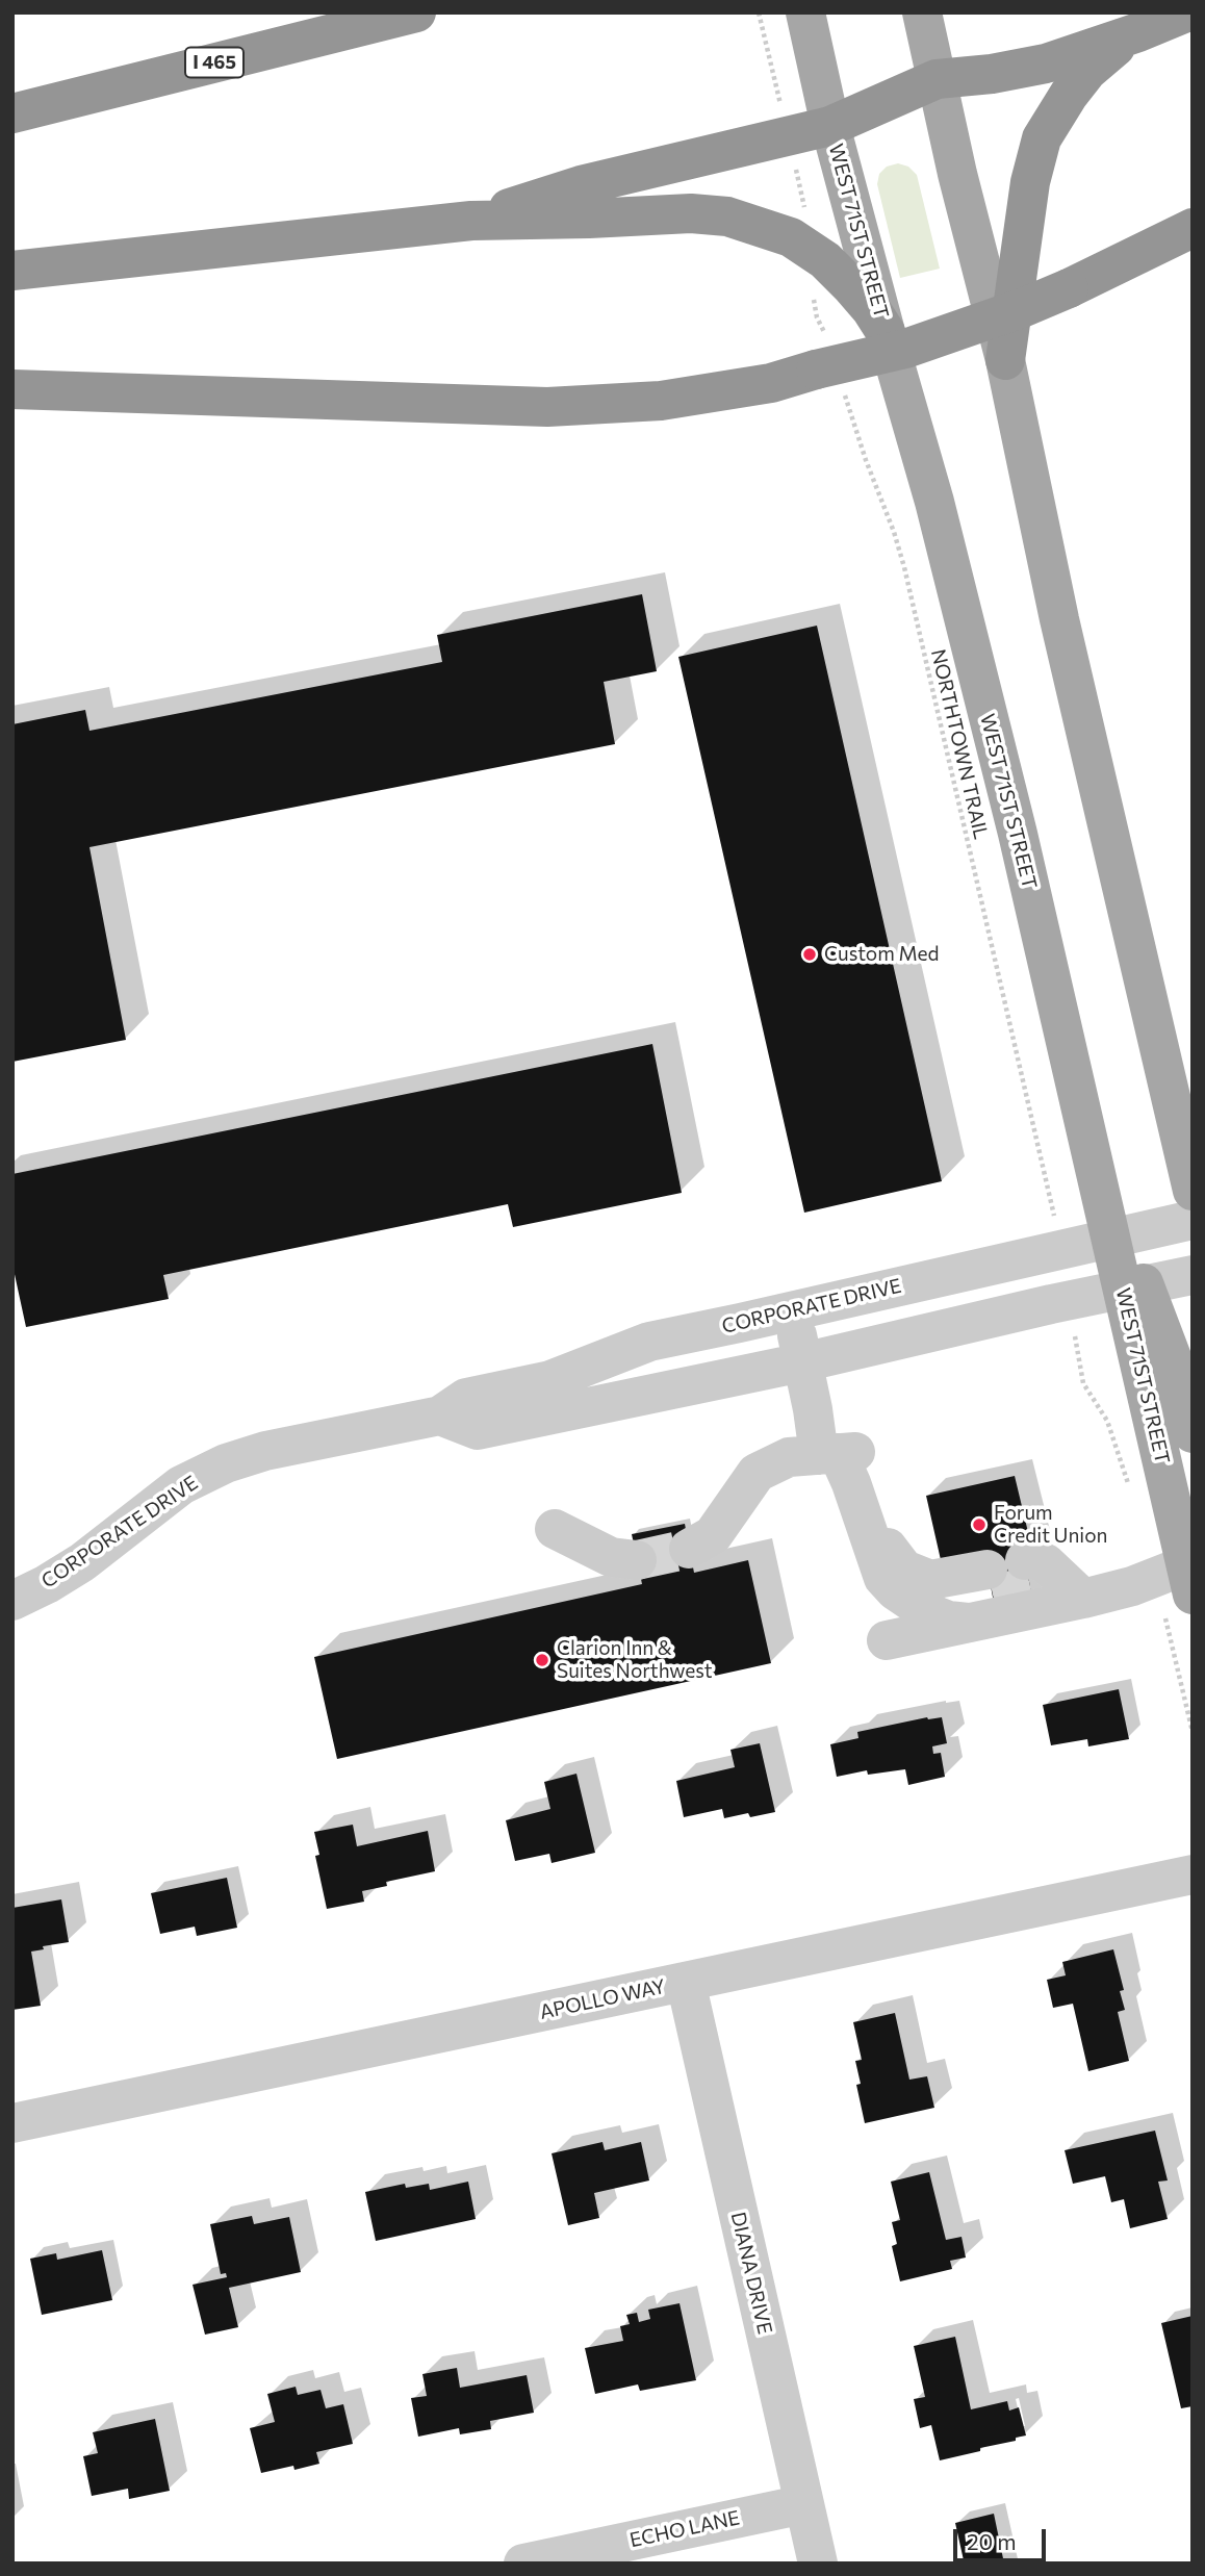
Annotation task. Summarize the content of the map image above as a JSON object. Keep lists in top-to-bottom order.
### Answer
{
  "streets": {
    "highway": ["I 465"],
    "main road": ["WEST 71ST STREET"],
    "street": [
      "CORPORATE DRIVE",
      "APOLLO WAY",
      "DIANA DRIVE",
      "ECHO LANE"
    ],
    "path": ["NORTHTOWN TRAIL"]
  },
  "crossings": [
    ["WEST 71ST STREET", "CORPORATE DRIVE"],
    ["APOLLO WAY", "DIANA DRIVE"],
    ["DIANA DRIVE", "ECHO LANE"]
  ],
  "places": ["Custom Med", "Forum Credit Union", "Clarion Inn & Suites Northwest"],
  "scale_bar": "20 m"
}
